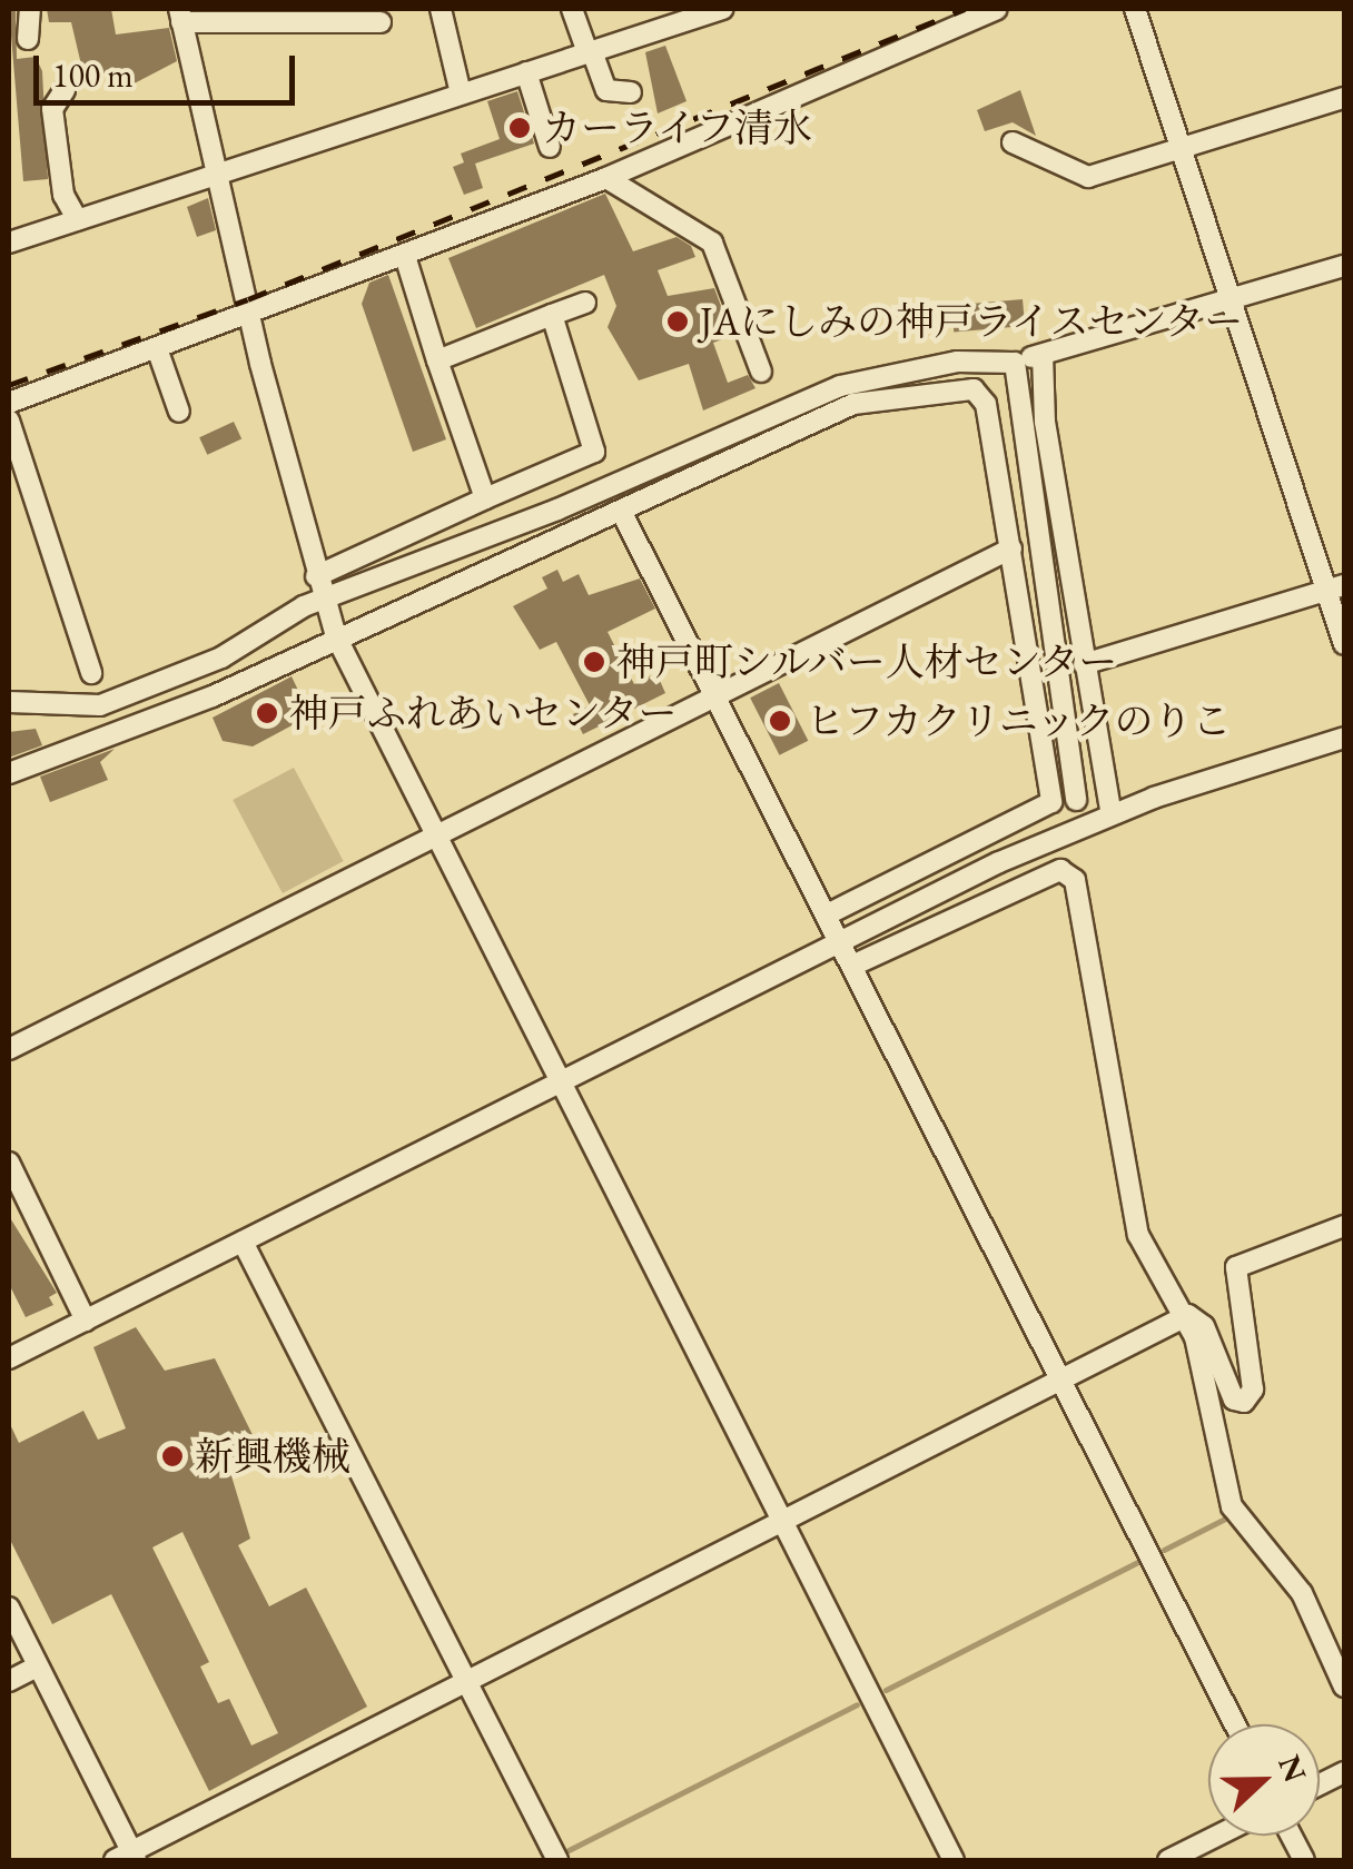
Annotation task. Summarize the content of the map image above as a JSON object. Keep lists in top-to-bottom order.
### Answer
{
  "places": [
    "カーライフ清水",
    "JAにしみの神戸ライスセンター",
    "神戸町シルバー人材センター",
    "神戸ふれあいセンター",
    "ヒフカクリニックのりこ",
    "新興機械"
  ],
  "scale_bar": "100 m",
  "north": "right"
}
